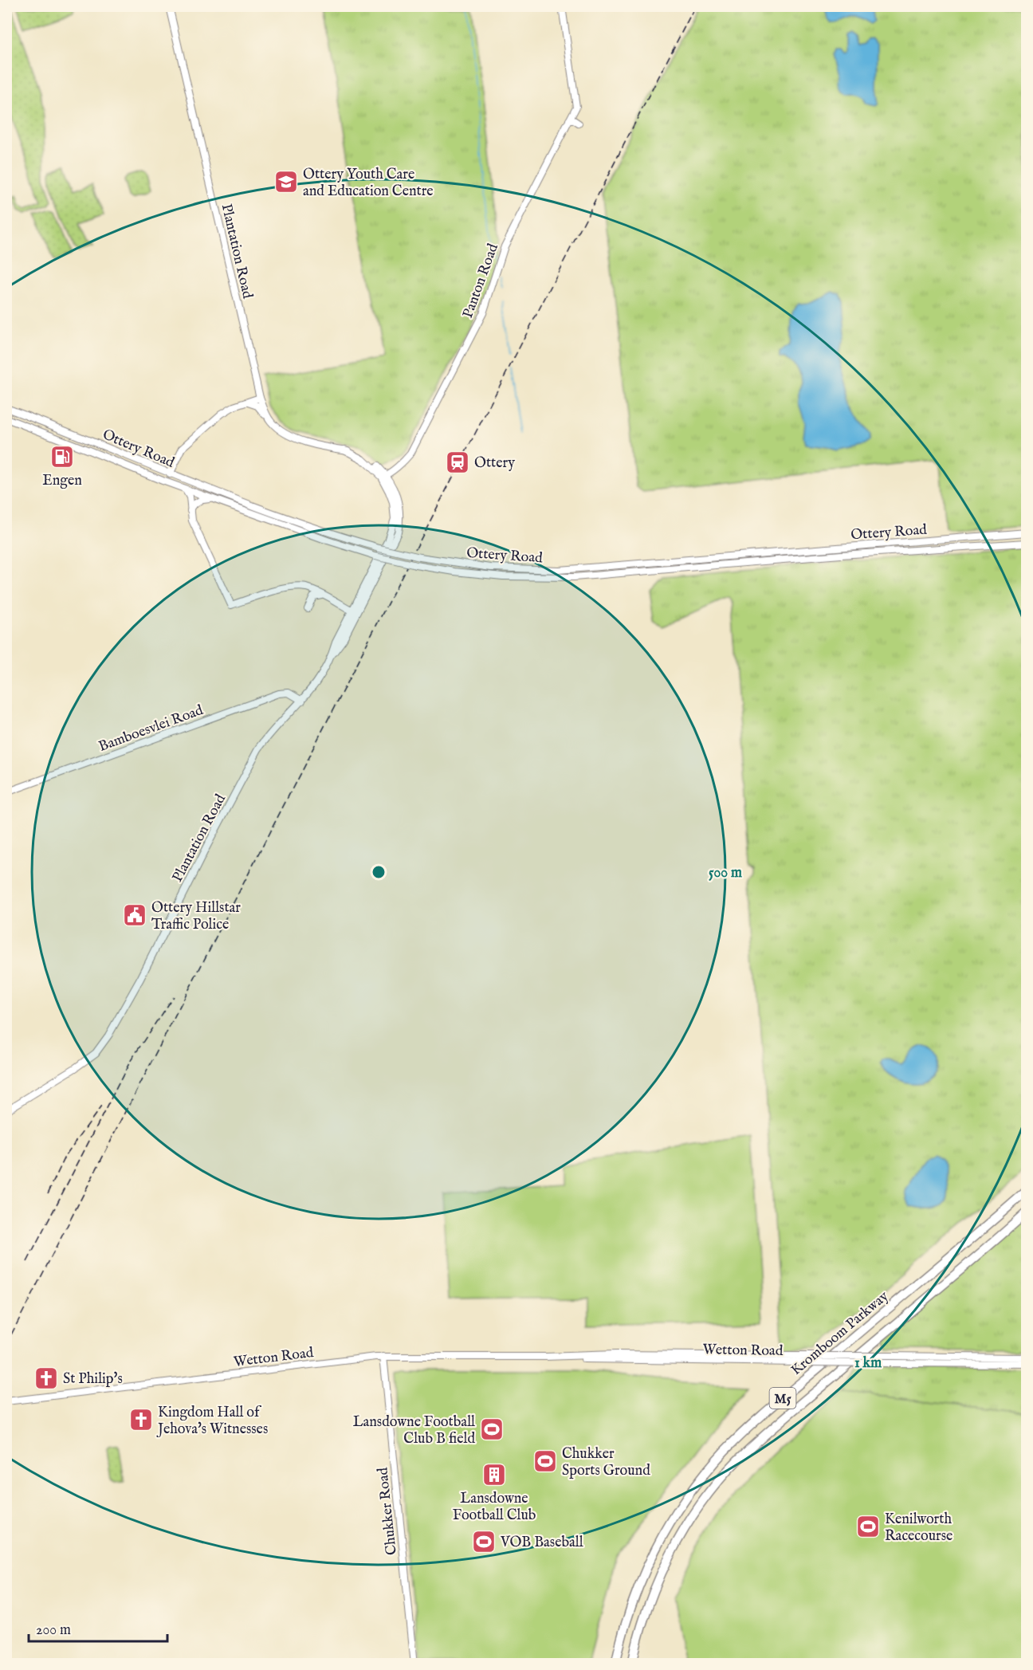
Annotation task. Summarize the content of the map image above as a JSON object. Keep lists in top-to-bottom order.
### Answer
{
  "streets": {
    "highway": ["Kromboom Parkway", "M5"],
    "main road": [
      "Plantation Road",
      "Panton Road",
      "Ottery Road",
      "Bamboesvlei Road",
      "Wetton Road",
      "Chukker Road"
    ]
  },
  "crossings": [
    ["Plantation Road", "Panton Road"],
    ["Plantation Road", "Bamboesvlei Road"],
    ["Wetton Road", "Chukker Road"]
  ],
  "places": {
    "school or university": ["Ottery Youth Care and Education Centre"],
    "fuel station": ["Engen"],
    "station": ["Ottery"],
    "public building": ["Ottery Hillstar Traffic Police"],
    "church": ["St Philip's", "Kingdom Hall of Jehova's Witnesses"],
    "sports": [
      "Lansdowne Football Club B field",
      "Chukker Sports Ground",
      "Kenilworth Racecourse",
      "VOB Baseball"
    ],
    "building": ["Lansdowne Football Club"]
  },
  "scale_bar": "200 m",
  "rings": ["500 m", "1 km"]
}
